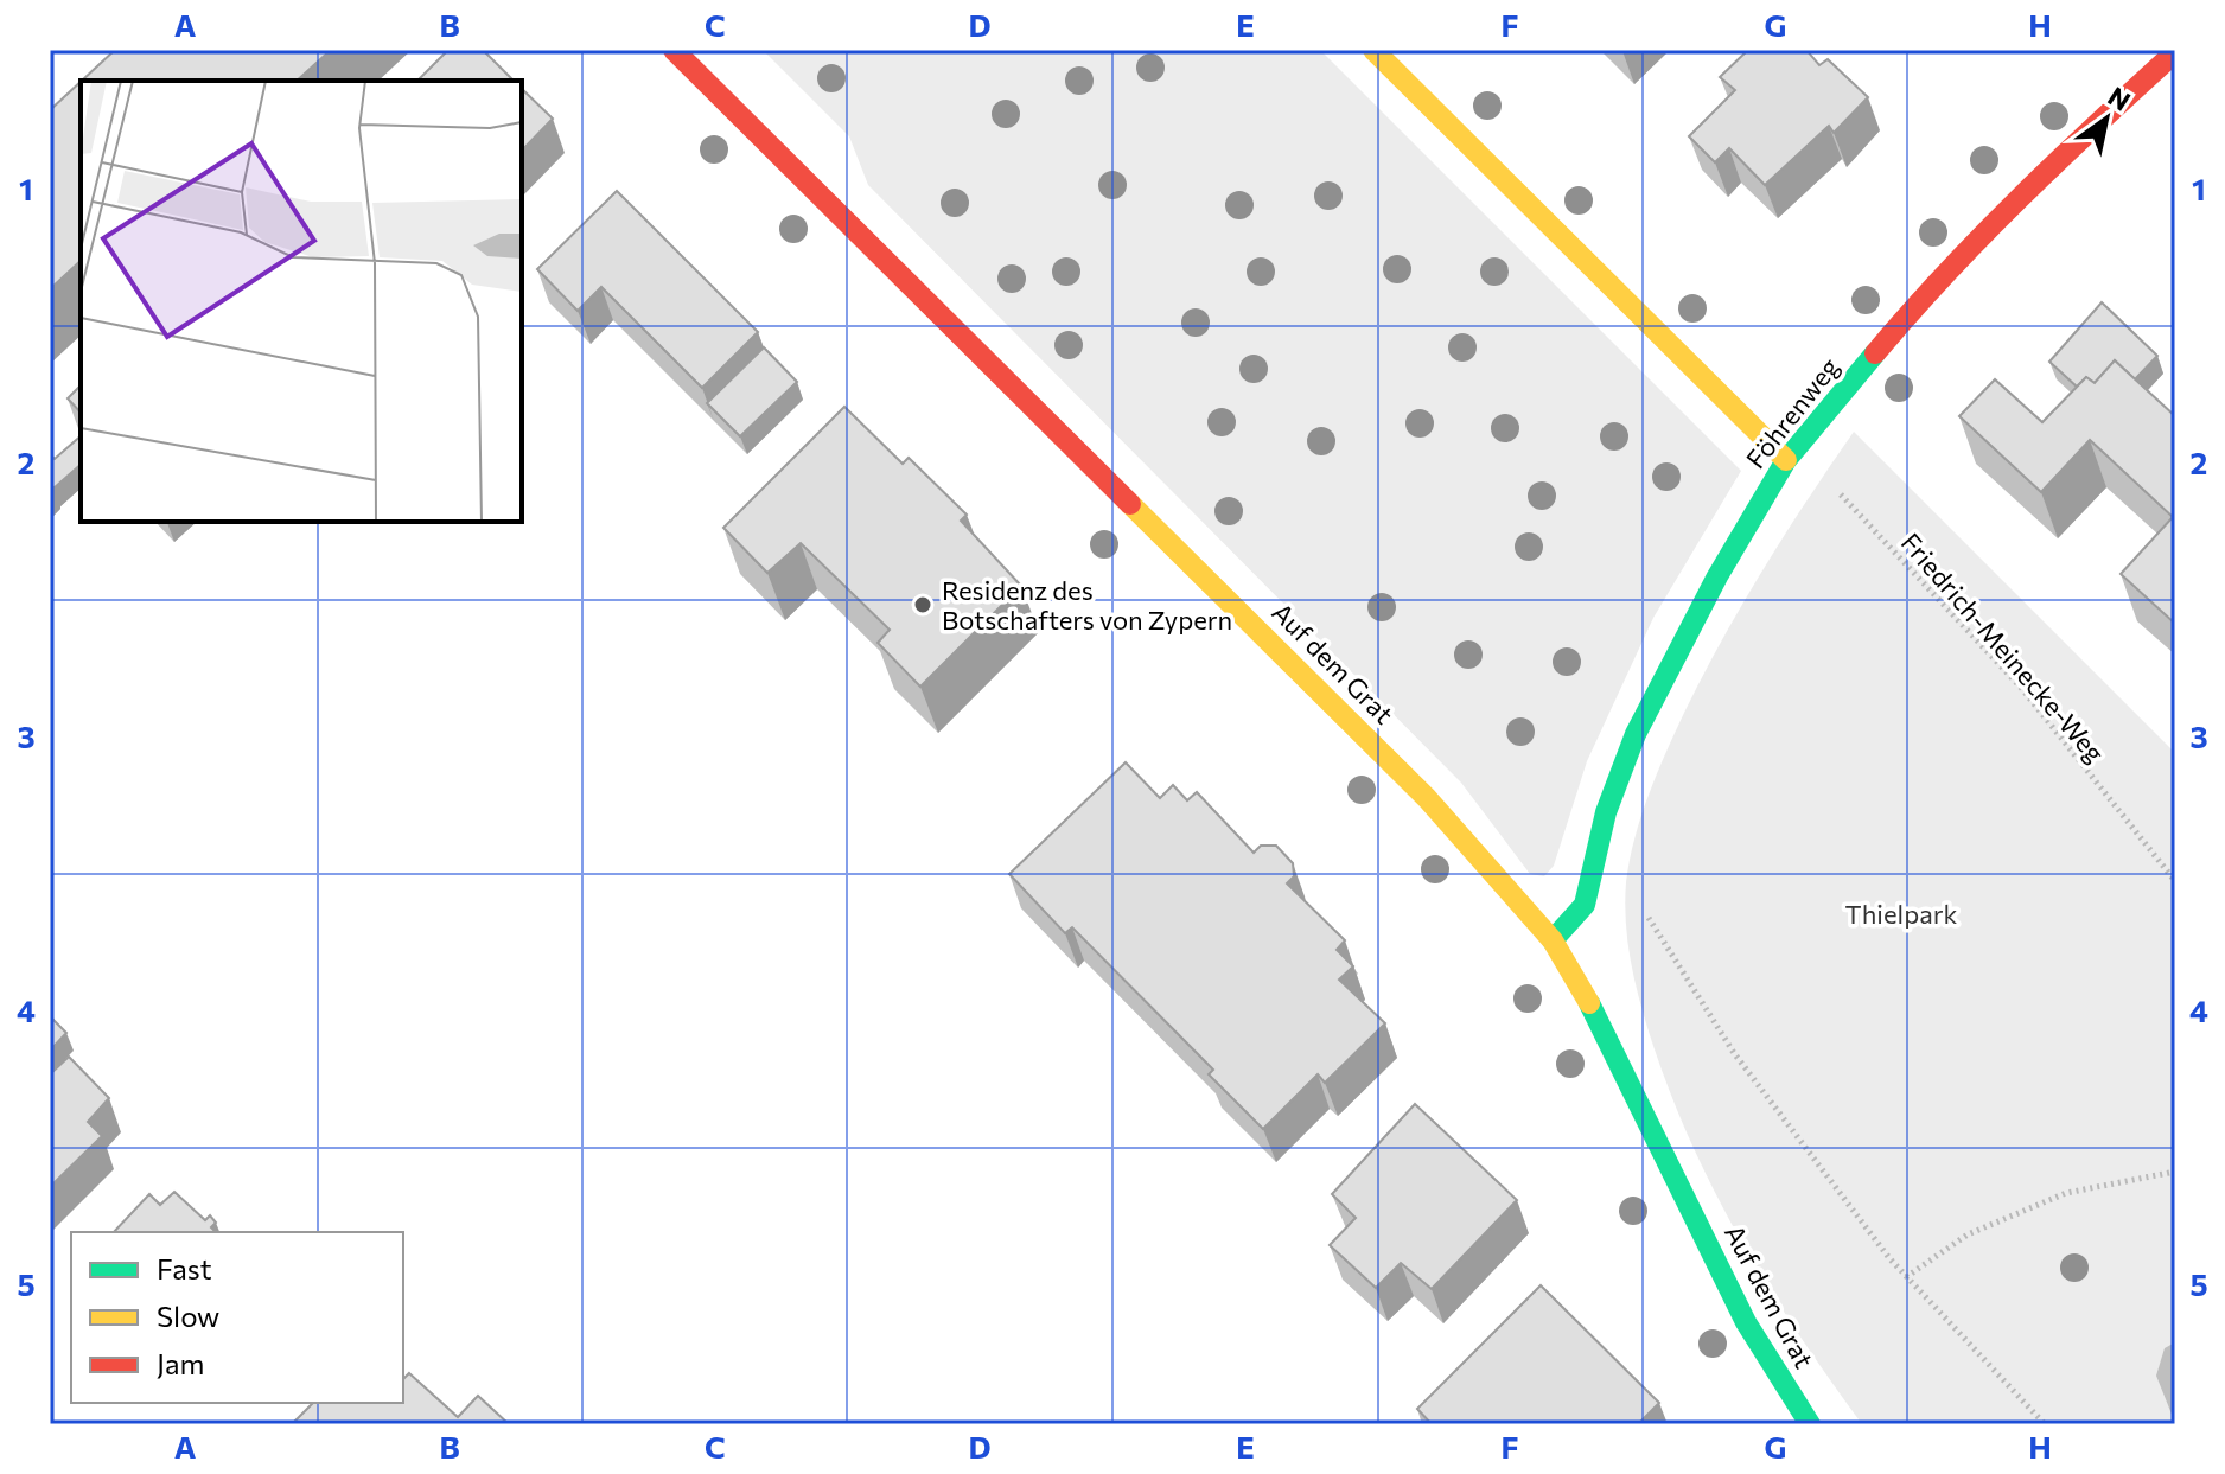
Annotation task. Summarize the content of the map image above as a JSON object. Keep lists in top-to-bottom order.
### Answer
{
  "streets": {
    "street": ["Föhrenweg", "Auf dem Grat"],
    "path": ["Friedrich-Meinecke-Weg"]
  },
  "crossings": [
    ["Föhrenweg", "Auf dem Grat"]
  ],
  "parks": ["Thielpark"],
  "places": ["Residenz des Botschafters von Zypern"],
  "legend": ["Fast", "Slow", "Jam"],
  "north": "top right",
  "grid": {
    "columns": [
      "A",
      "B",
      "C",
      "D",
      "E",
      "F",
      "G",
      "H"
    ],
    "rows": [
      "1",
      "2",
      "3",
      "4",
      "5"
    ]
  }
}
